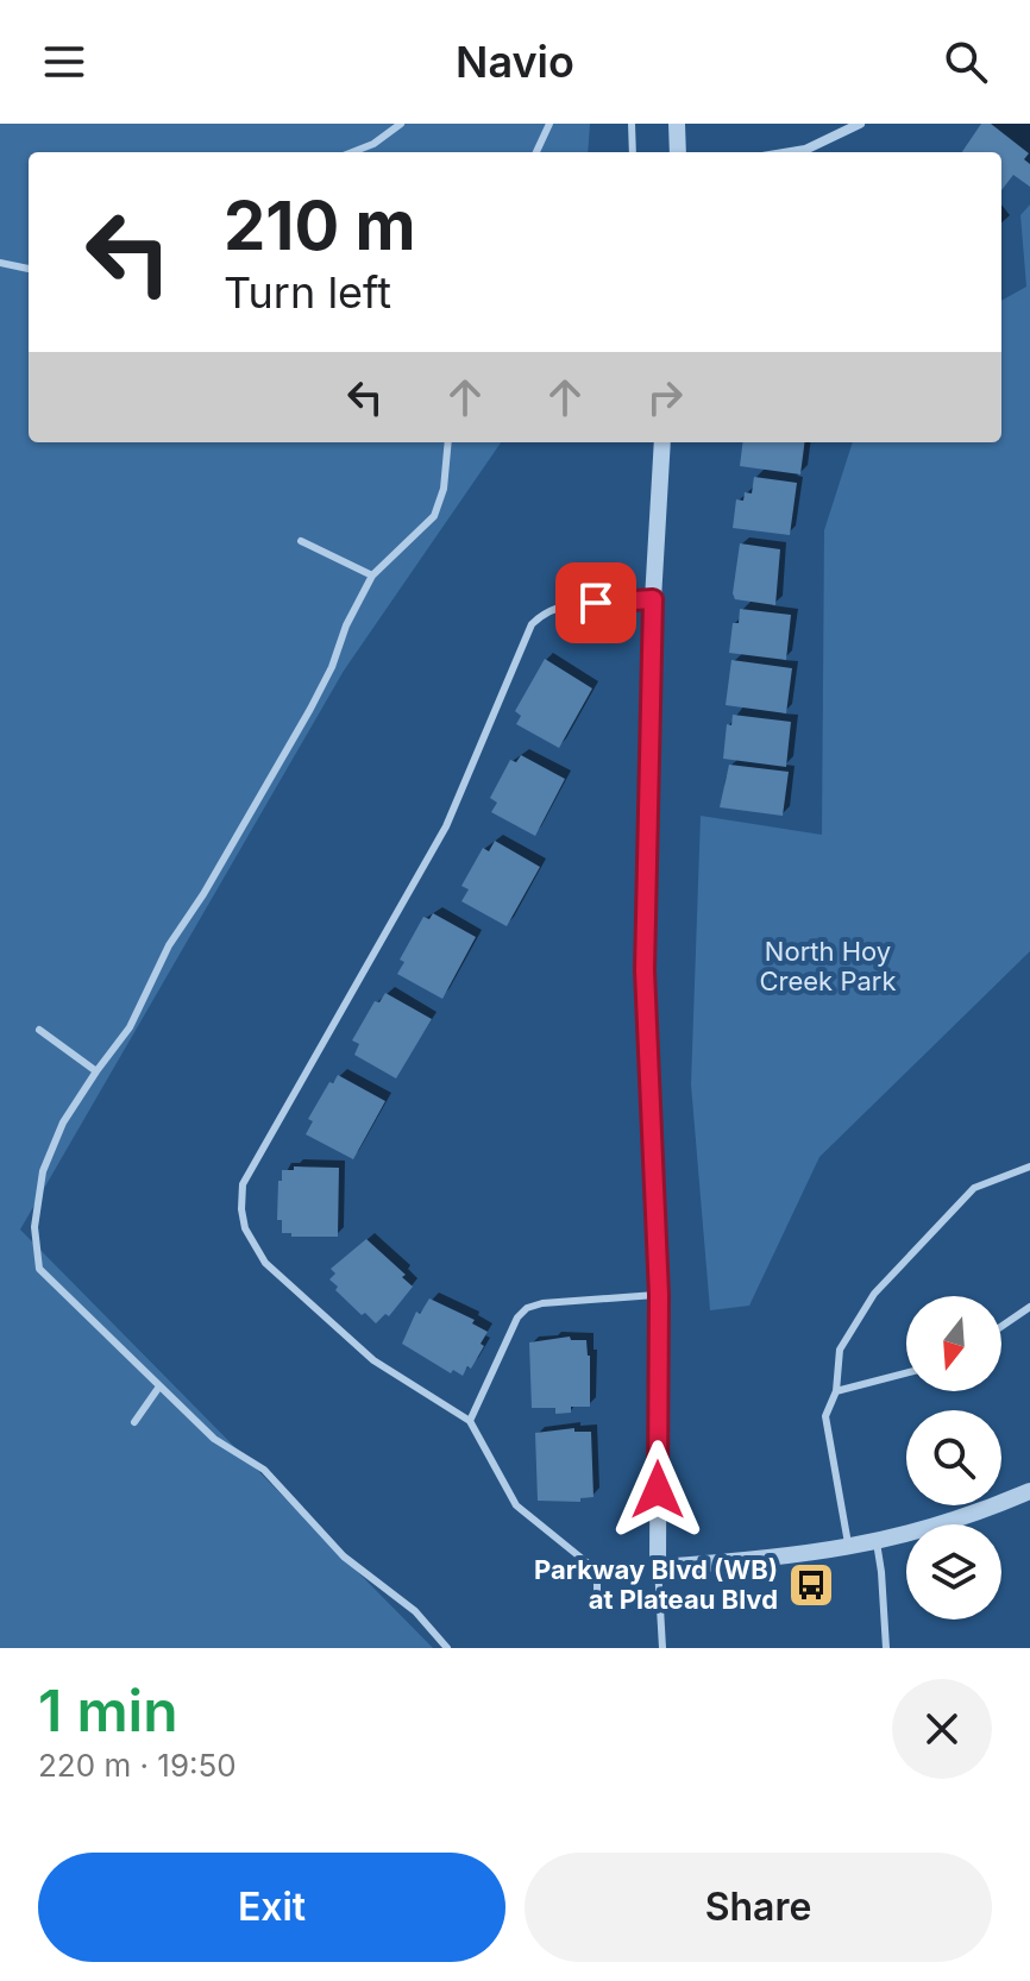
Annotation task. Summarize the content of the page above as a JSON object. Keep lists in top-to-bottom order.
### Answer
{
  "parks": ["North Hoy Creek Park"],
  "places": {
    "bus stop": ["Parkway Blvd (WB) at Plateau Blvd"]
  },
  "north": "bottom",
  "page": {
    "header": "Navio",
    "turn": ["210 m", "Turn left"],
    "heading": ["1 min", "220 m · 19:50"],
    "buttons": ["Exit", "Share"]
  }
}
